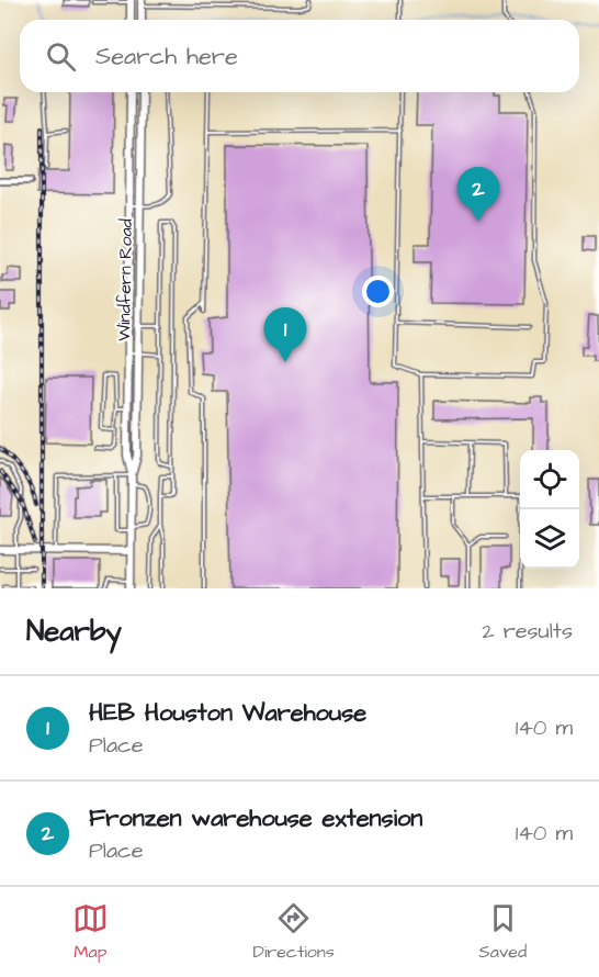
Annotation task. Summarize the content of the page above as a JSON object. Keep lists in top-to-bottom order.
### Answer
{
  "streets": {
    "street": ["Windfern Road"]
  },
  "page": {
    "search": "Search here",
    "pins": ["2", "1"],
    "heading": ["Nearby", "2 results"],
    "list": [
      {
        "mark": "1",
        "name": "HEB Houston Warehouse",
        "note": "Place",
        "value": "140 m"
      },
      {
        "mark": "2",
        "name": "Fronzen warehouse extension",
        "note": "Place",
        "value": "140 m"
      }
    ],
    "nav": ["Map", "Directions", "Saved"]
  }
}
